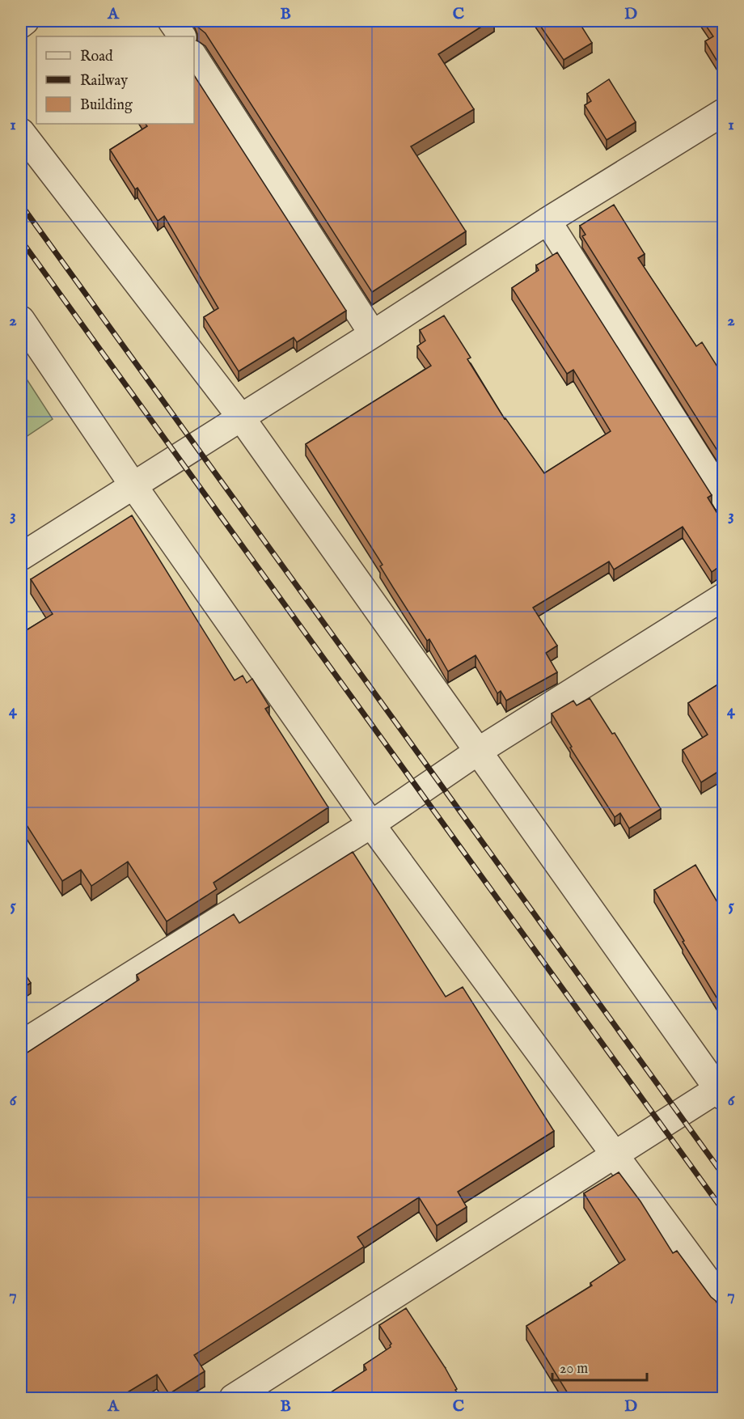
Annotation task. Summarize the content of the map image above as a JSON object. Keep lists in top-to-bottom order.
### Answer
{
  "legend": ["Road", "Railway", "Building"],
  "scale_bar": "20 m",
  "grid": {
    "columns": [
      "A",
      "B",
      "C",
      "D"
    ],
    "rows": [
      "1",
      "2",
      "3",
      "4",
      "5",
      "6",
      "7"
    ]
  }
}
